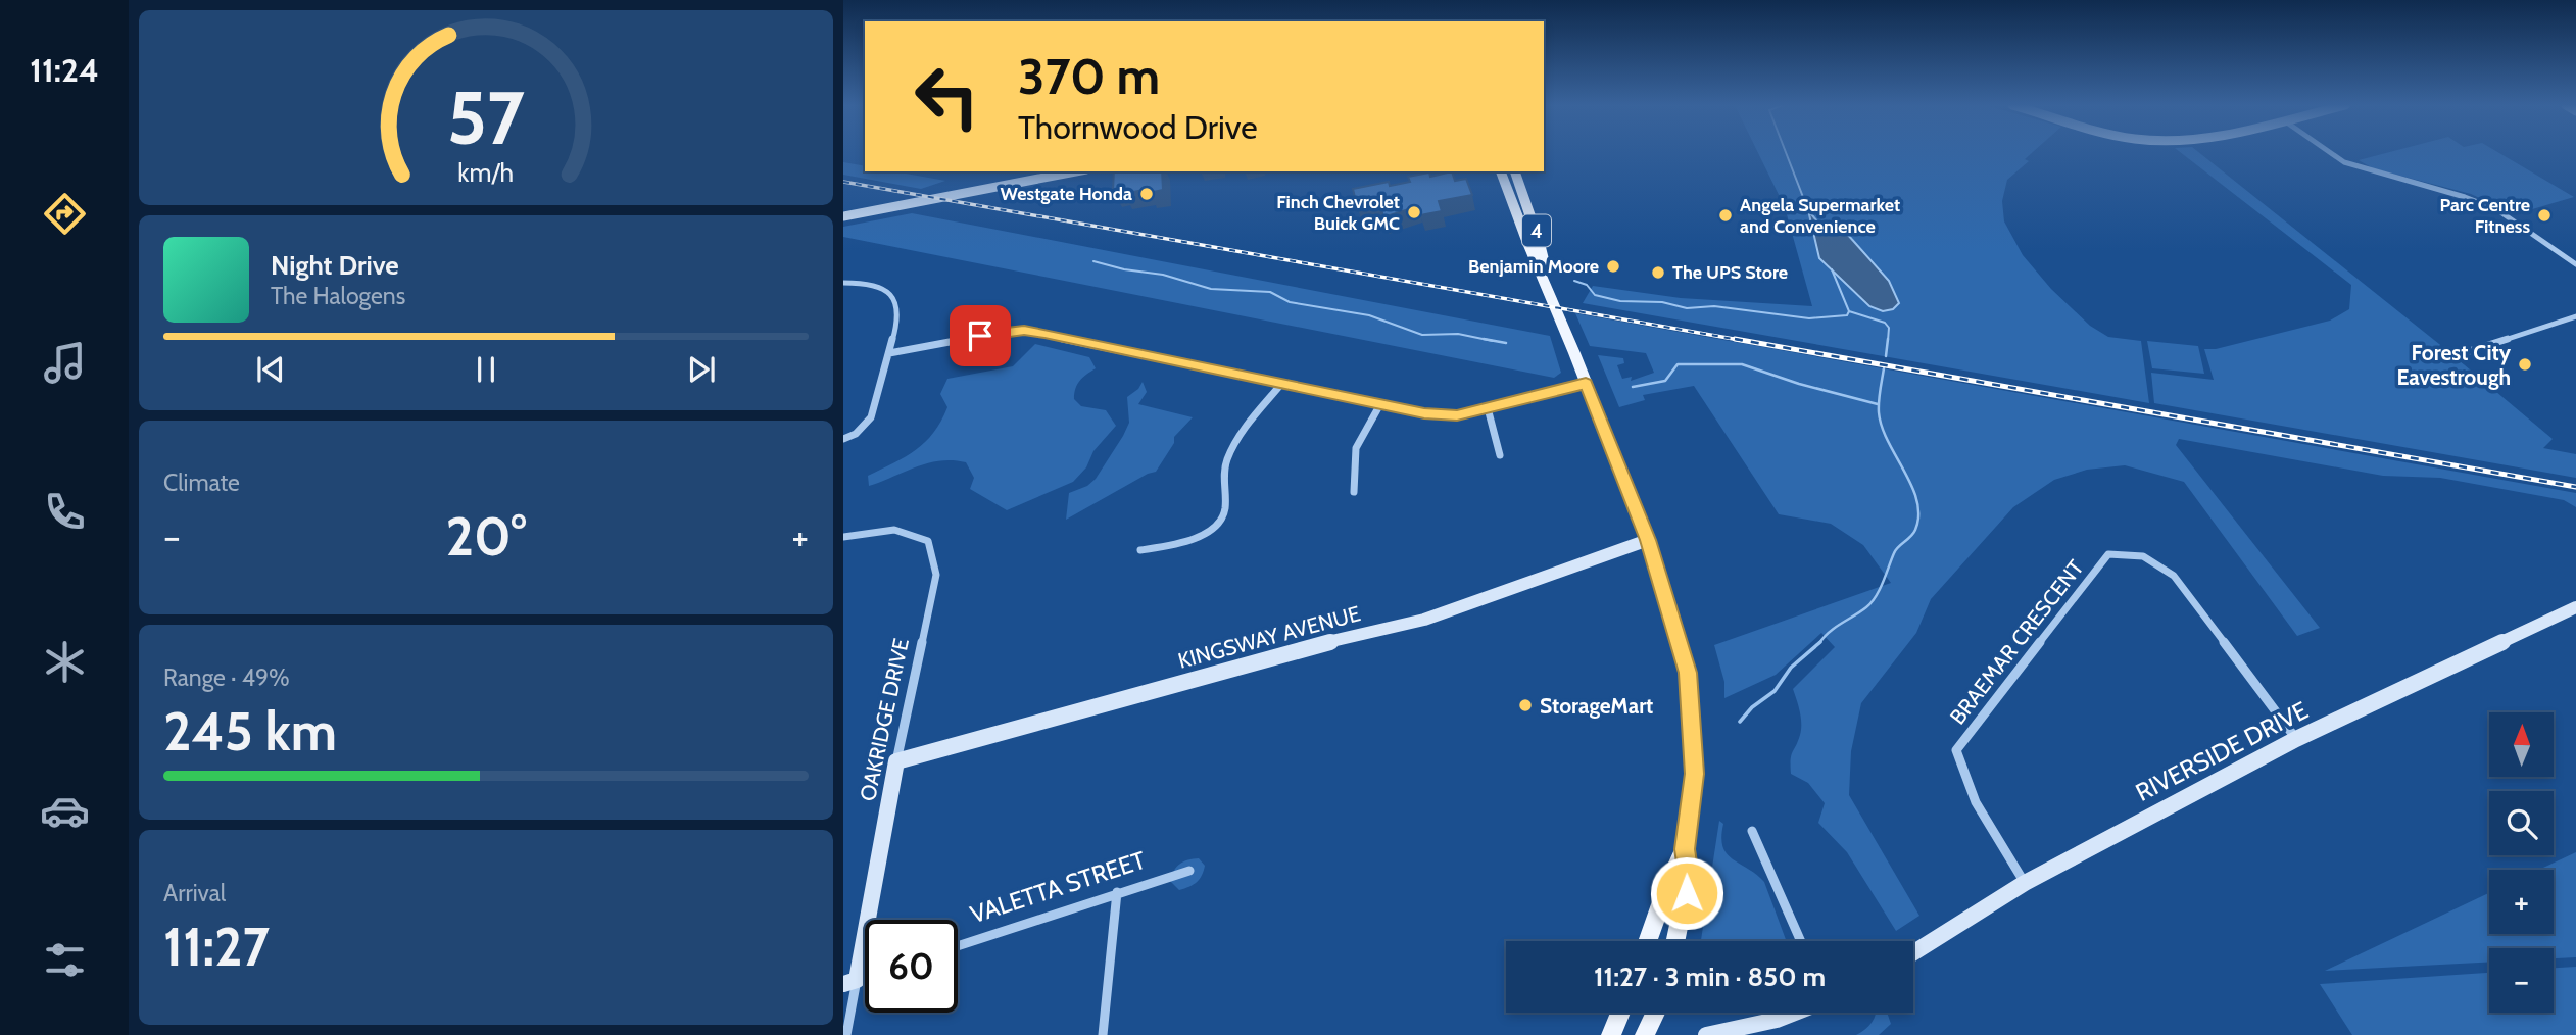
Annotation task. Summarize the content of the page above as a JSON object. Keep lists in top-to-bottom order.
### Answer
{
  "streets": {
    "main road": ["4"],
    "street": [
      "KINGSWAY AVENUE",
      "BRAEMAR CRESCENT",
      "OAKRIDGE DRIVE",
      "RIVERSIDE DRIVE",
      "VALETTA STREET"
    ]
  },
  "crossings": [
    ["4", "KINGSWAY AVENUE"],
    ["KINGSWAY AVENUE", "OAKRIDGE DRIVE"],
    ["BRAEMAR CRESCENT", "RIVERSIDE DRIVE"]
  ],
  "places": [
    "Westgate Honda",
    "Finch Chevrolet Buick GMC",
    "Angela Supermarket and Convenience",
    "Parc Centre Fitness",
    "Benjamin Moore",
    "The UPS Store",
    "Forest City Eavestrough",
    "StorageMart"
  ],
  "north": "top",
  "page": {
    "tabs": "11:24",
    "turn": ["370 m", "Thornwood Drive"],
    "song": ["Night Drive", "The Halogens"],
    "tile": [
      "Climate",
      ["Range · 49%", "245 km"],
      ["Arrival", "11:27"]
    ],
    "heat": ["−", "20°", "+"],
    "map_buttons": ["+", "−"],
    "limit": "60",
    "trip": "11:27 · 3 min · 850 m",
    "gauge": ["57", "km/h"]
  }
}
